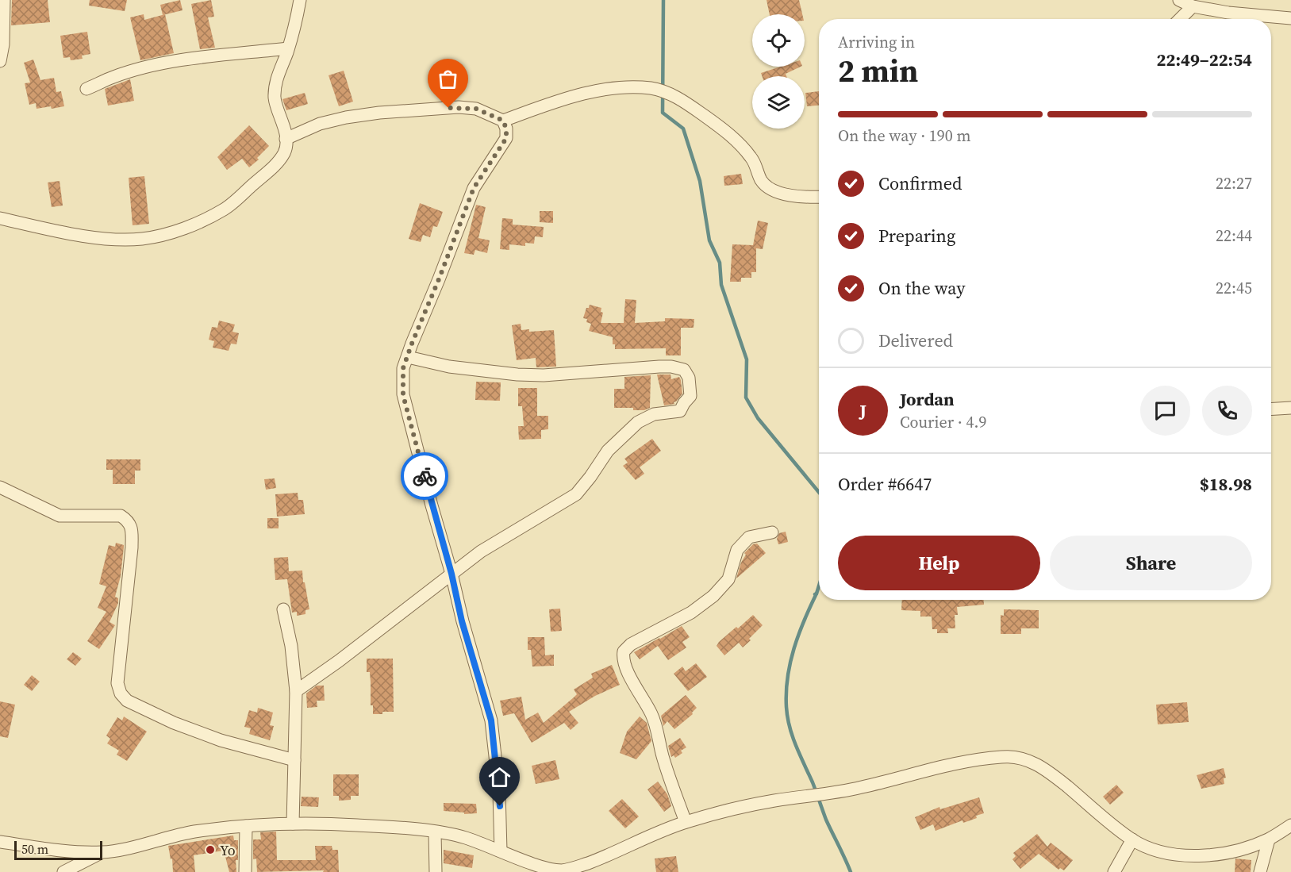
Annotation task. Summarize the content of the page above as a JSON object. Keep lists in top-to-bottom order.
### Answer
{
  "places": ["Yo"],
  "scale_bar": "50 m",
  "page": {
    "heading": ["2 min", "Arriving in", "22:49–22:54"],
    "panel": [
      "Jordan",
      "Courier · 4.9",
      "Order #6647",
      "$18.98"
    ],
    "bar": "On the way · 190 m",
    "list": [
      ["Confirmed", "22:27"],
      ["Preparing", "22:44"],
      ["On the way", "22:45"],
      "Delivered"
    ],
    "round": "J",
    "buttons": ["Help", "Share"],
    "scale": "50 m"
  }
}
